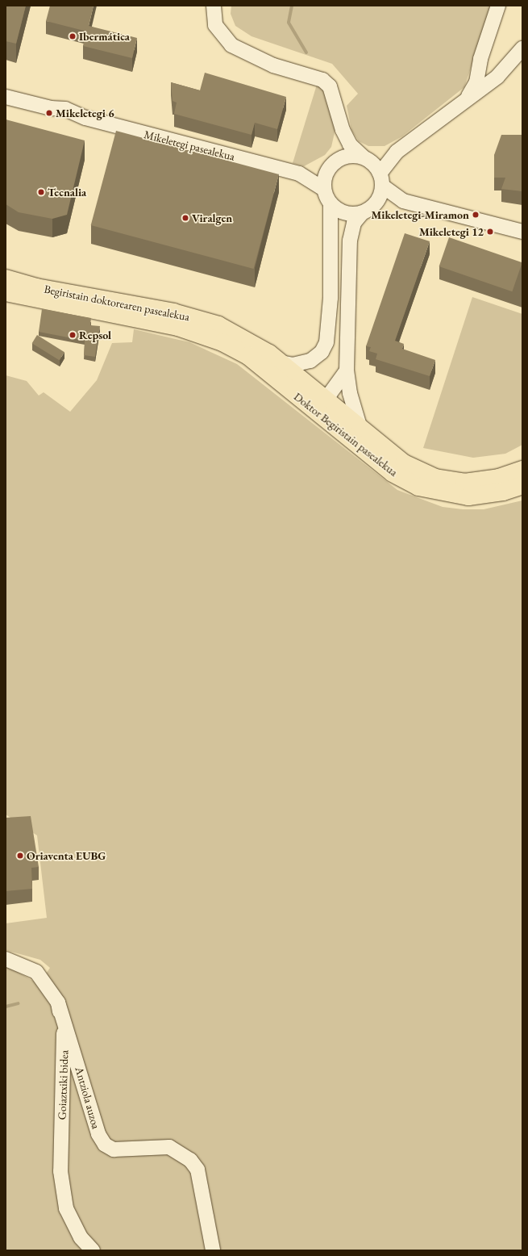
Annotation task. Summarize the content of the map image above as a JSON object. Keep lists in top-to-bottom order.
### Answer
{
  "streets": {
    "main road": ["Begiristain doktorearen pasealekua", "Doktor Begiristain pasealekua"],
    "street": ["Mikeletegi pasealekua", "Goiaztxiki bidea", "Antziola auzoa"]
  },
  "crossings": [
    ["Begiristain doktorearen pasealekua", "Doktor Begiristain pasealekua"],
    ["Goiaztxiki bidea", "Antziola auzoa"]
  ],
  "places": [
    "Ibermática",
    "Mikeletegi 6",
    "Tecnalia",
    "Mikeletegi-Miramon",
    "Viralgen",
    "Mikeletegi 12",
    "Repsol",
    "Oriaventa EUBG"
  ]
}
